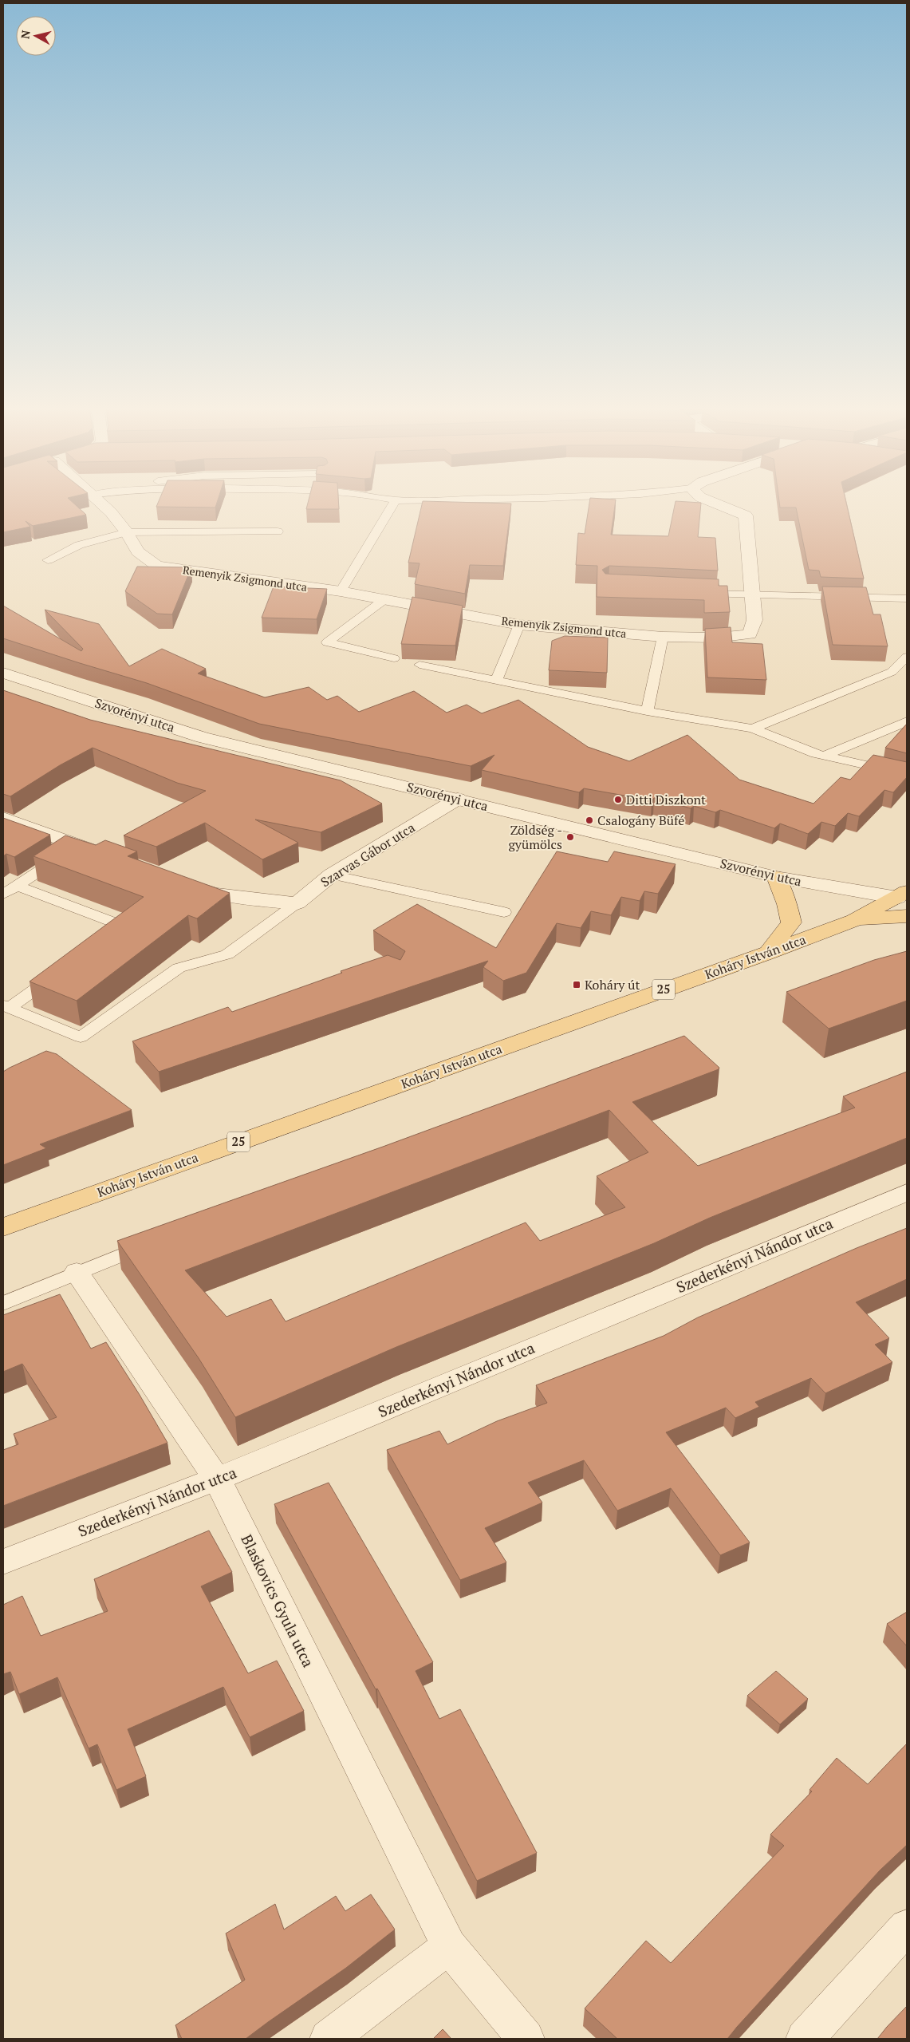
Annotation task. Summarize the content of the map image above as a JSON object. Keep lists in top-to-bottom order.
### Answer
{
  "streets": {
    "main road": ["Koháry István utca", "25"],
    "street": [
      "Remenyik Zsigmond utca",
      "Szvorényi utca",
      "Szarvas Gábor utca",
      "Szederkényi Nándor utca",
      "Blaskovics Gyula utca"
    ]
  },
  "crossings": [
    ["Szvorényi utca", "Szarvas Gábor utca"],
    ["Szvorényi utca", "Koháry István utca"],
    ["Szederkényi Nándor utca", "Blaskovics Gyula utca"]
  ],
  "places": {
    "other": ["Ditti Diszkont", "Csalogány Büfé", "Zöldség - gyümölcs"],
    "transit": ["Koháry út"]
  },
  "north": "left"
}
